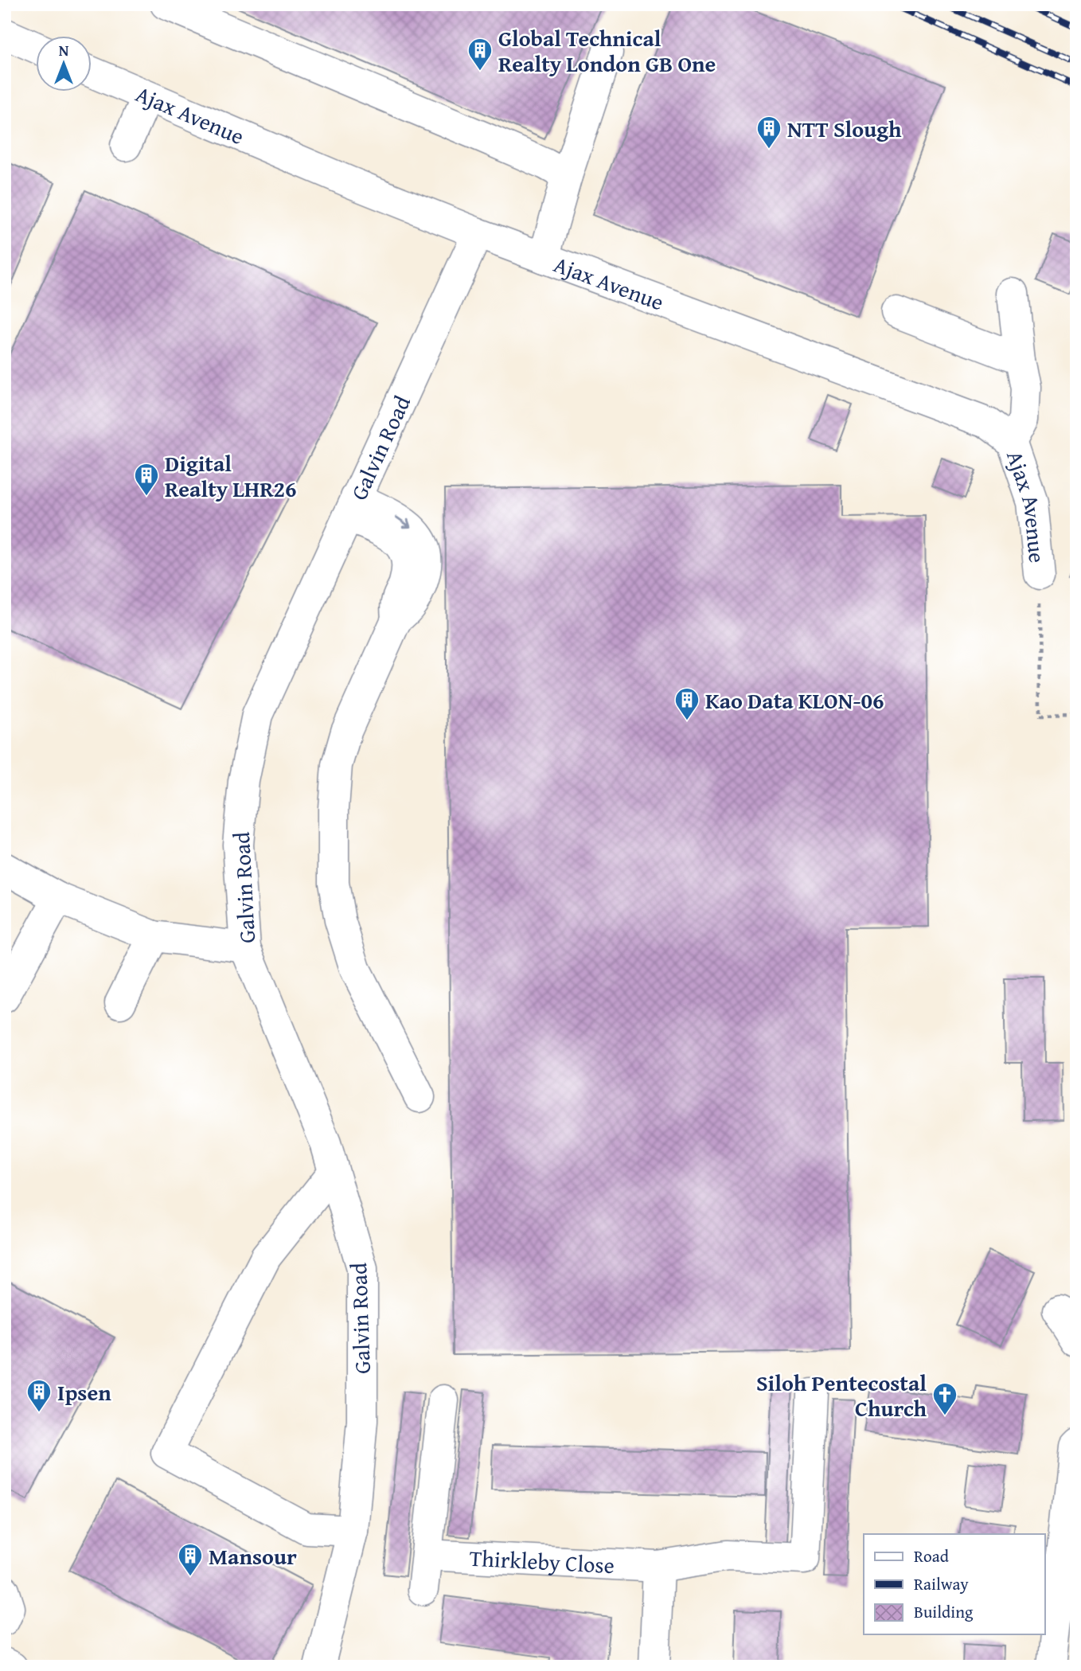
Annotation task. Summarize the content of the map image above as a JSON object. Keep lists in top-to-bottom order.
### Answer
{
  "streets": {
    "street": ["Ajax Avenue", "Galvin Road", "Thirkleby Close"]
  },
  "crossings": [
    ["Ajax Avenue", "Galvin Road"]
  ],
  "places": {
    "building": [
      "Global Technical Realty London GB One",
      "NTT Slough",
      "Digital Realty LHR26",
      "Kao Data KLON-06",
      "Ipsen",
      "Mansour"
    ],
    "church": ["Siloh Pentecostal Church"]
  },
  "legend": ["Road", "Railway", "Building"],
  "north": "top"
}
